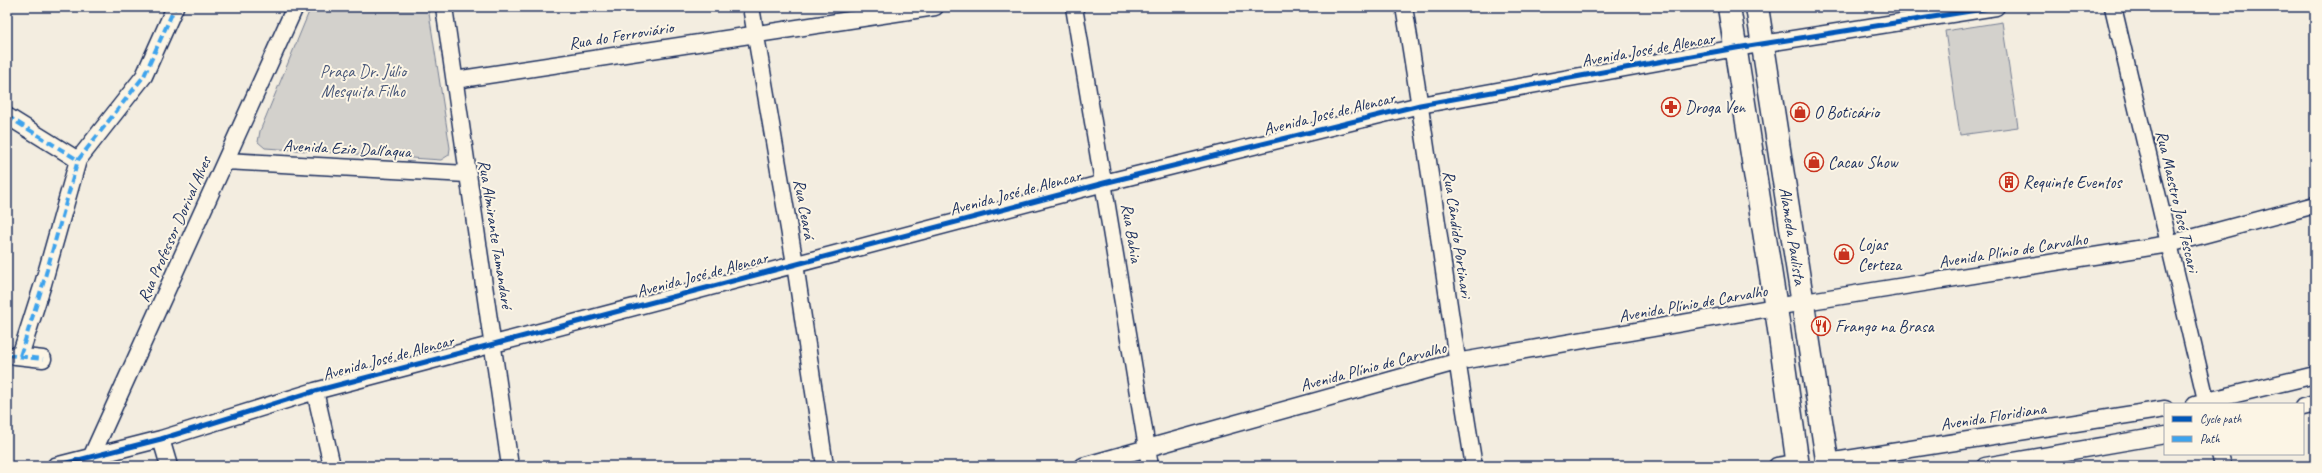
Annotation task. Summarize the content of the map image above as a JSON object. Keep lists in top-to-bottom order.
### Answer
{
  "streets": {
    "main road": ["Alameda Paulista"],
    "street": [
      "Rua do Ferroviário",
      "Avenida José de Alencar",
      "Avenida Ezio Dall'aqua",
      "Rua Maestro José Tescari",
      "Rua Ceará",
      "Rua Professor Dorival Alves",
      "Rua Bahia",
      "Rua Almirante Tamandaré",
      "Rua Cândido Portinari",
      "Avenida Plínio de Carvalho",
      "Avenida Floridiana"
    ]
  },
  "crossings": [
    ["Rua do Ferroviário", "Rua Ceará"],
    ["Rua do Ferroviário", "Rua Almirante Tamandaré"],
    ["Avenida José de Alencar", "Rua Ceará"],
    ["Avenida José de Alencar", "Rua Professor Dorival Alves"],
    ["Avenida José de Alencar", "Rua Bahia"],
    ["Avenida José de Alencar", "Rua Almirante Tamandaré"],
    ["Avenida José de Alencar", "Rua Cândido Portinari"],
    ["Avenida José de Alencar", "Alameda Paulista"],
    ["Avenida Ezio Dall'aqua", "Rua Professor Dorival Alves"],
    ["Avenida Ezio Dall'aqua", "Rua Almirante Tamandaré"],
    ["Rua Maestro José Tescari", "Avenida Plínio de Carvalho"],
    ["Rua Bahia", "Avenida Plínio de Carvalho"],
    ["Rua Cândido Portinari", "Avenida Plínio de Carvalho"],
    ["Alameda Paulista", "Avenida Plínio de Carvalho"],
    ["Alameda Paulista", "Avenida Floridiana"]
  ],
  "parks": ["Praça Dr. Júlio Mesquita Filho"],
  "places": {
    "pharmacy": ["Droga Ven"],
    "shop": ["O Boticário", "Cacau Show", "Lojas Certeza"],
    "building": ["Requinte Eventos"],
    "restaurant": ["Frango na Brasa"]
  },
  "legend": ["Cycle path", "Path"]
}
